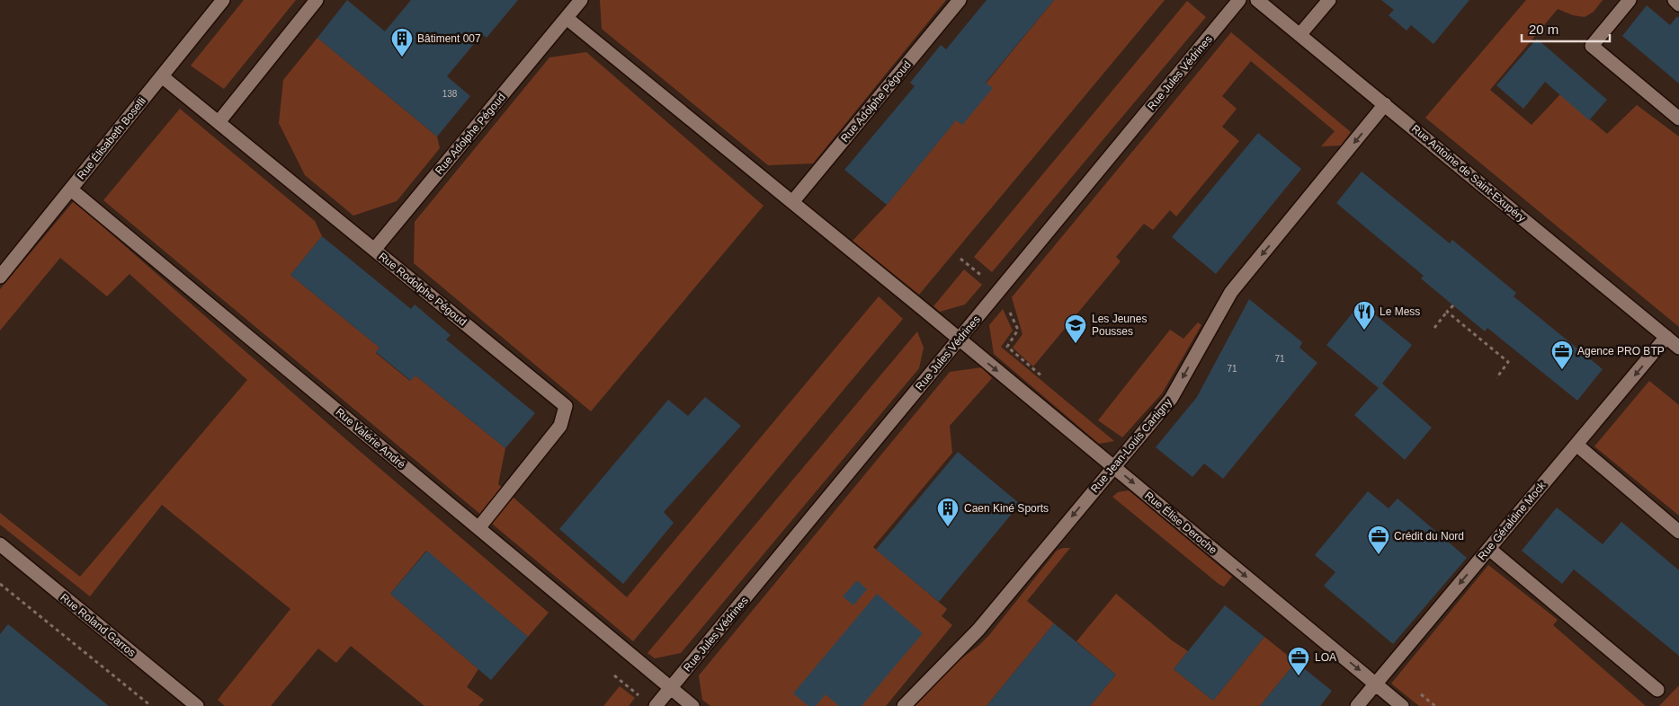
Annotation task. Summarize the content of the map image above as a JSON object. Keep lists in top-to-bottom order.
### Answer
{
  "streets": {
    "street": [
      "Rue Jules Védrines",
      "Rue Adolphe Pégoud",
      "Rue Élisabeth Boselli",
      "Rue Antoine de Saint-Exupéry",
      "Rue Rodolphe Pégoud",
      "Rue Valérie André",
      "Rue Jean-Louis Cartigny",
      "Rue Géraldine Mock",
      "Rue Élise Deroche",
      "Rue Roland Garros"
    ]
  },
  "crossings": [
    ["Rue Jules Védrines", "Rue Valérie André"],
    ["Rue Jules Védrines", "Rue Élise Deroche"],
    ["Rue Adolphe Pégoud", "Rue Rodolphe Pégoud"],
    ["Rue Élisabeth Boselli", "Rue Rodolphe Pégoud"],
    ["Rue Élisabeth Boselli", "Rue Valérie André"],
    ["Rue Antoine de Saint-Exupéry", "Rue Jean-Louis Cartigny"],
    ["Rue Antoine de Saint-Exupéry", "Rue Géraldine Mock"],
    ["Rue Rodolphe Pégoud", "Rue Valérie André"],
    ["Rue Jean-Louis Cartigny", "Rue Élise Deroche"],
    ["Rue Géraldine Mock", "Rue Élise Deroche"]
  ],
  "one_way": ["Rue Jean-Louis Cartigny", "Rue Géraldine Mock", "Rue Élise Deroche"],
  "places": {
    "building": ["Bâtiment 007", "Caen Kiné Sports"],
    "restaurant": ["Le Mess"],
    "school or university": ["Les Jeunes Pousses"],
    "office": ["Agence PRO BTP", "Crédit du Nord", "LOA"]
  },
  "house_numbers": ["138", "71", "71"],
  "scale_bar": "20 m"
}
